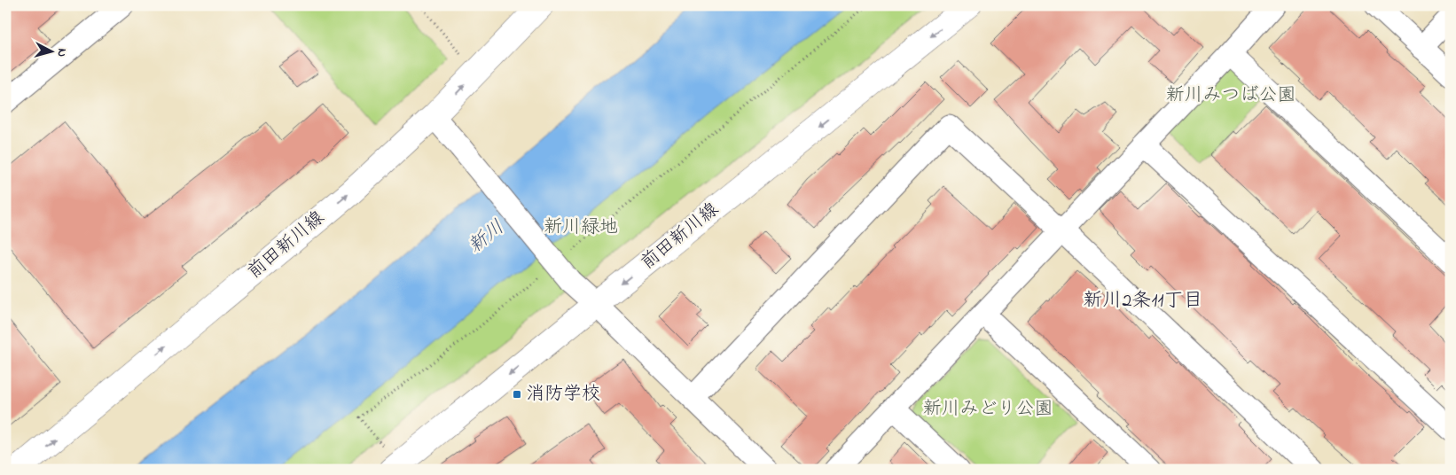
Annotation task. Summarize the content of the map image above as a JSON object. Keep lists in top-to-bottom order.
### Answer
{
  "streets": {
    "main road": ["前田新川線"]
  },
  "districts": ["新川2条11丁目"],
  "water": ["新川"],
  "parks": ["新川みつば公園", "新川緑地", "新川みどり公園"],
  "places": {
    "transit": ["消防学校"]
  },
  "north": "right"
}
